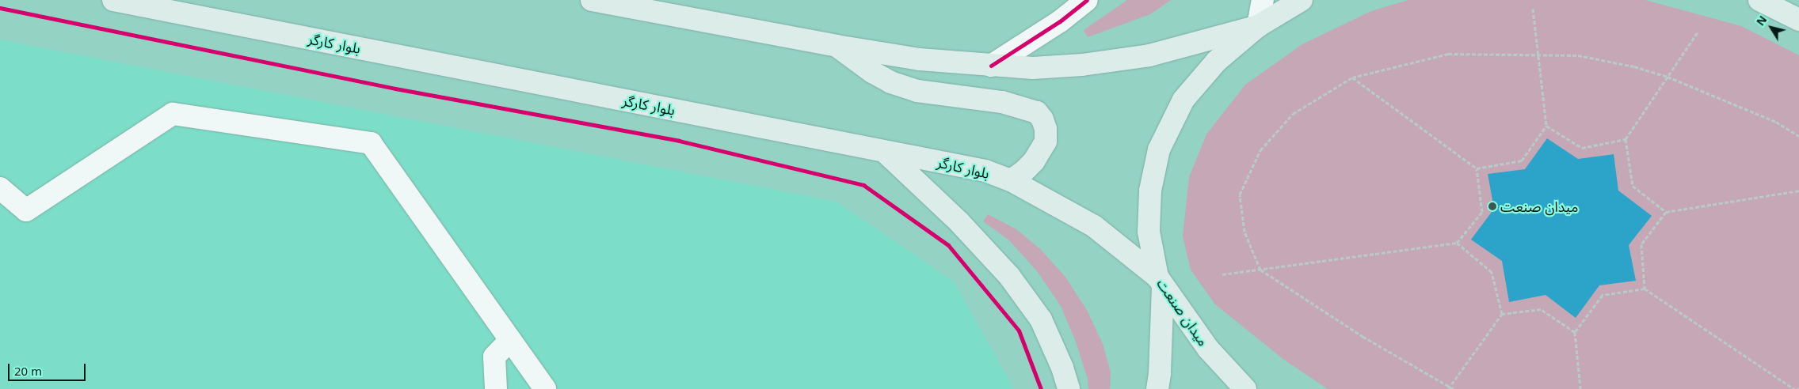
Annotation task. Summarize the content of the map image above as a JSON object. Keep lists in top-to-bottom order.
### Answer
{
  "streets": {
    "main road": ["بلوار کارگر", "میدان صنعت"]
  },
  "crossings": [
    ["بلوار کارگر", "میدان صنعت"]
  ],
  "places": ["میدان صنعت"],
  "scale_bar": "20 m",
  "north": "top left"
}
